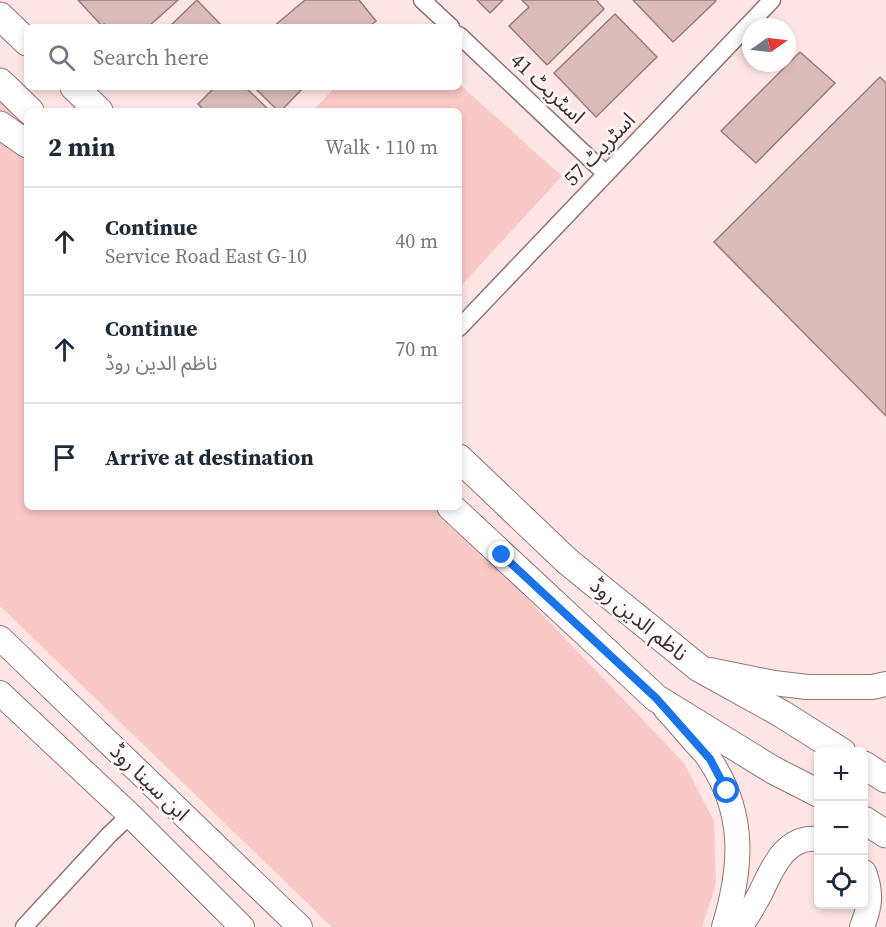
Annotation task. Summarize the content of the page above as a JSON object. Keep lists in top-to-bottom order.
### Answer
{
  "streets": {
    "main road": ["ناظم الدین روڈ", "ابن سینا روڈ"],
    "street": ["اسٹریٹ 41", "اسٹریٹ 57"]
  },
  "crossings": [
    ["اسٹریٹ 41", "اسٹریٹ 57"]
  ],
  "north": "right",
  "page": {
    "search": "Search here",
    "heading": ["2 min", "Walk · 110 m"],
    "list": [
      ["Continue", "Service Road East G-10", "40 m"],
      ["Continue", "ناظم الدین روڈ", "70 m"],
      "Arrive at destination"
    ],
    "map_buttons": ["+", "−"]
  }
}
